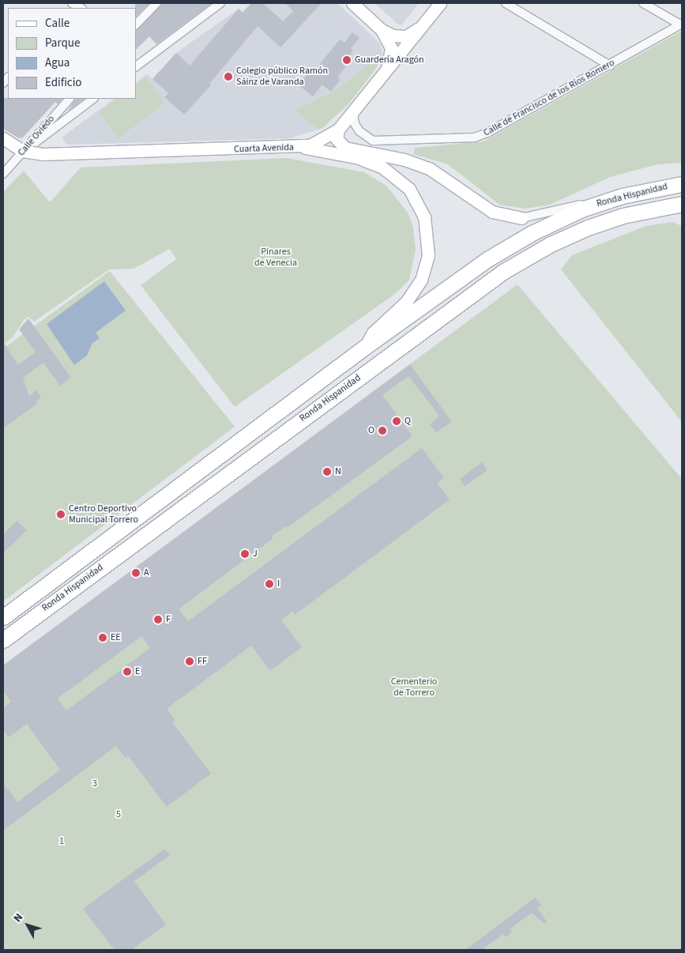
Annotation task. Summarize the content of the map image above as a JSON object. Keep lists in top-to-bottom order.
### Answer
{
  "streets": {
    "highway": ["Ronda Hispanidad"],
    "street": ["Calle de Francisco de los Ríos Romero", "Calle Oviedo", "Cuarta Avenida"]
  },
  "crossings": [
    ["Calle de Francisco de los Ríos Romero", "Cuarta Avenida"],
    ["Calle Oviedo", "Cuarta Avenida"]
  ],
  "parks": [
    "Pinares de Venecia",
    "Cementerio de Torrero",
    "3",
    "5",
    "1"
  ],
  "places": [
    "Guardería Aragón",
    "Colegio público Ramón Sáinz de Varanda",
    "Q",
    "O",
    "N",
    "Centro Deportivo Municipal Torrero",
    "J",
    "A",
    "I",
    "F",
    "EE",
    "FF",
    "E"
  ],
  "legend": [
    "Calle",
    "Parque",
    "Agua",
    "Edificio"
  ],
  "north": "top left"
}
